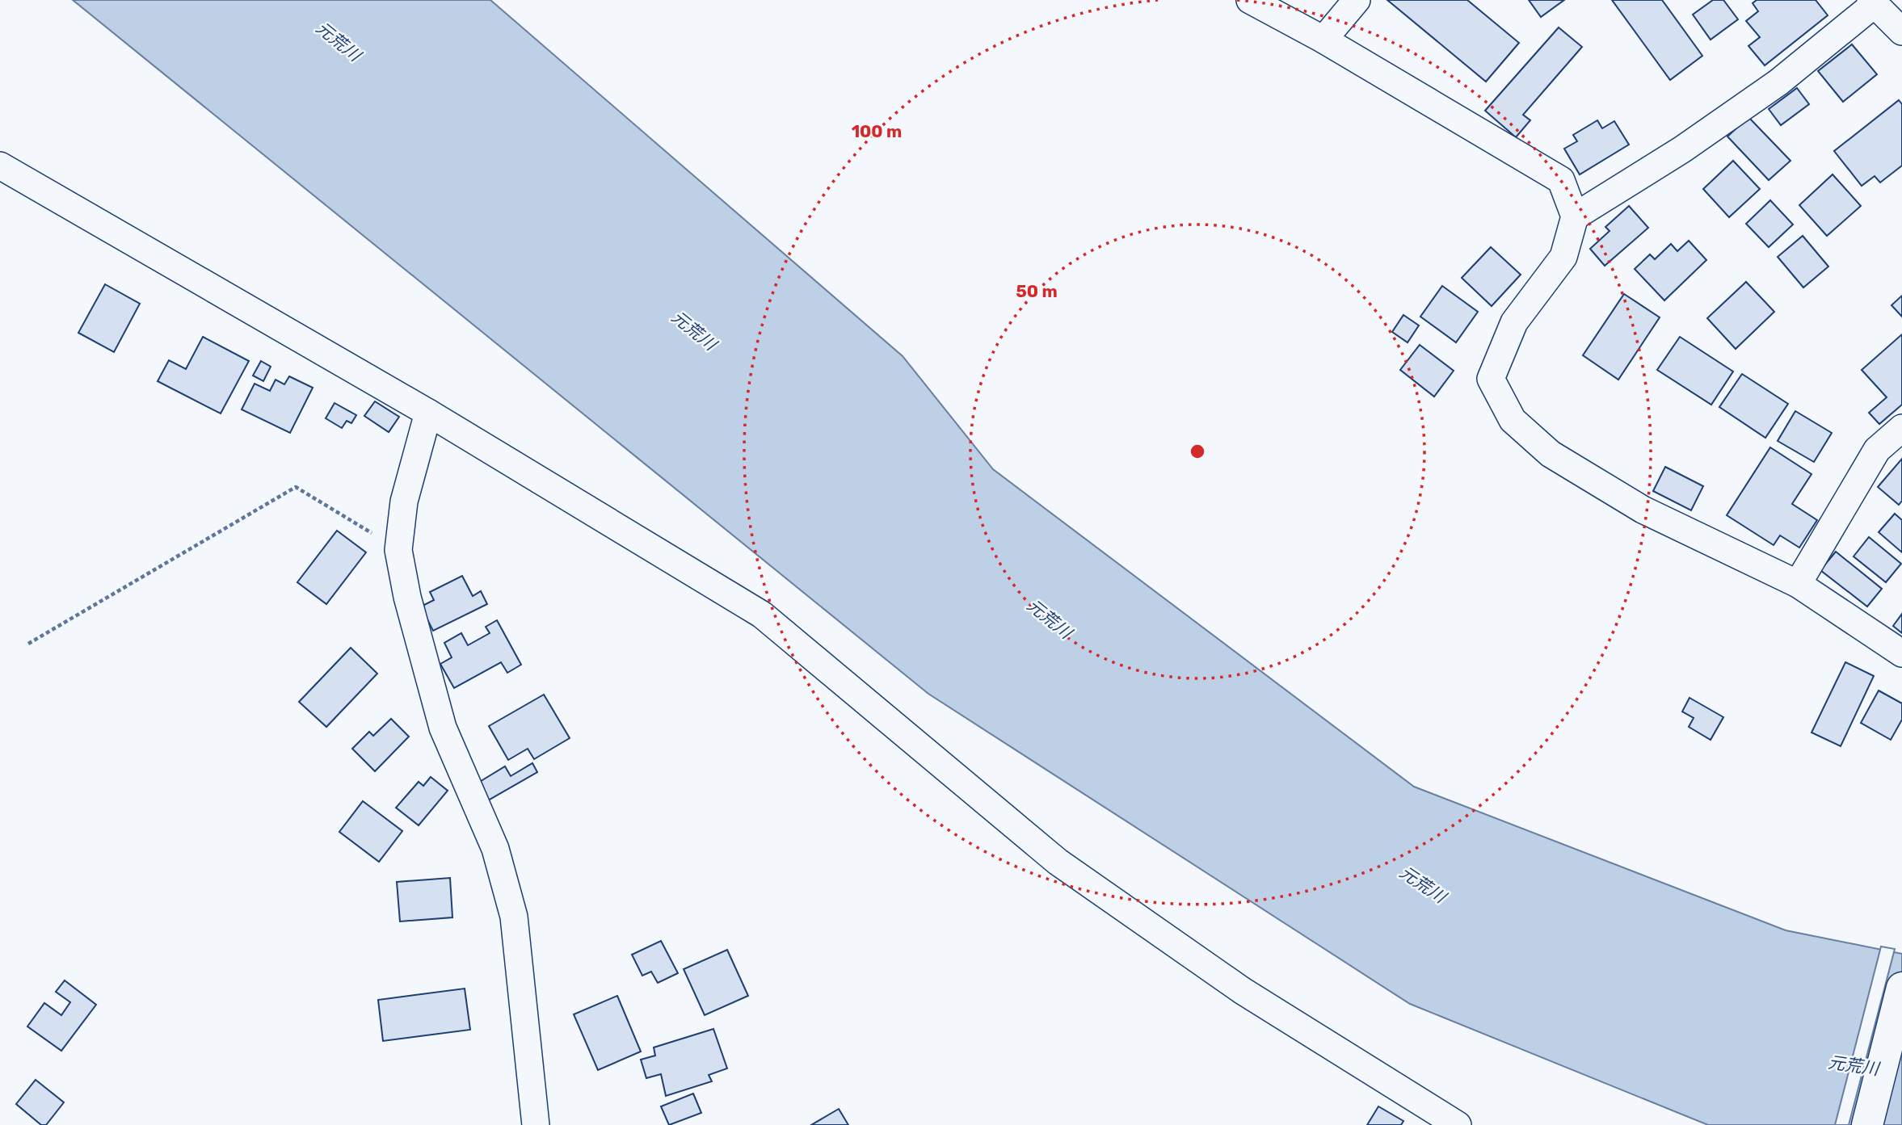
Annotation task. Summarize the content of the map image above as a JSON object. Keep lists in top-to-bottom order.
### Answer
{
  "water": ["元荒川"],
  "rings": ["100 m", "50 m"]
}
